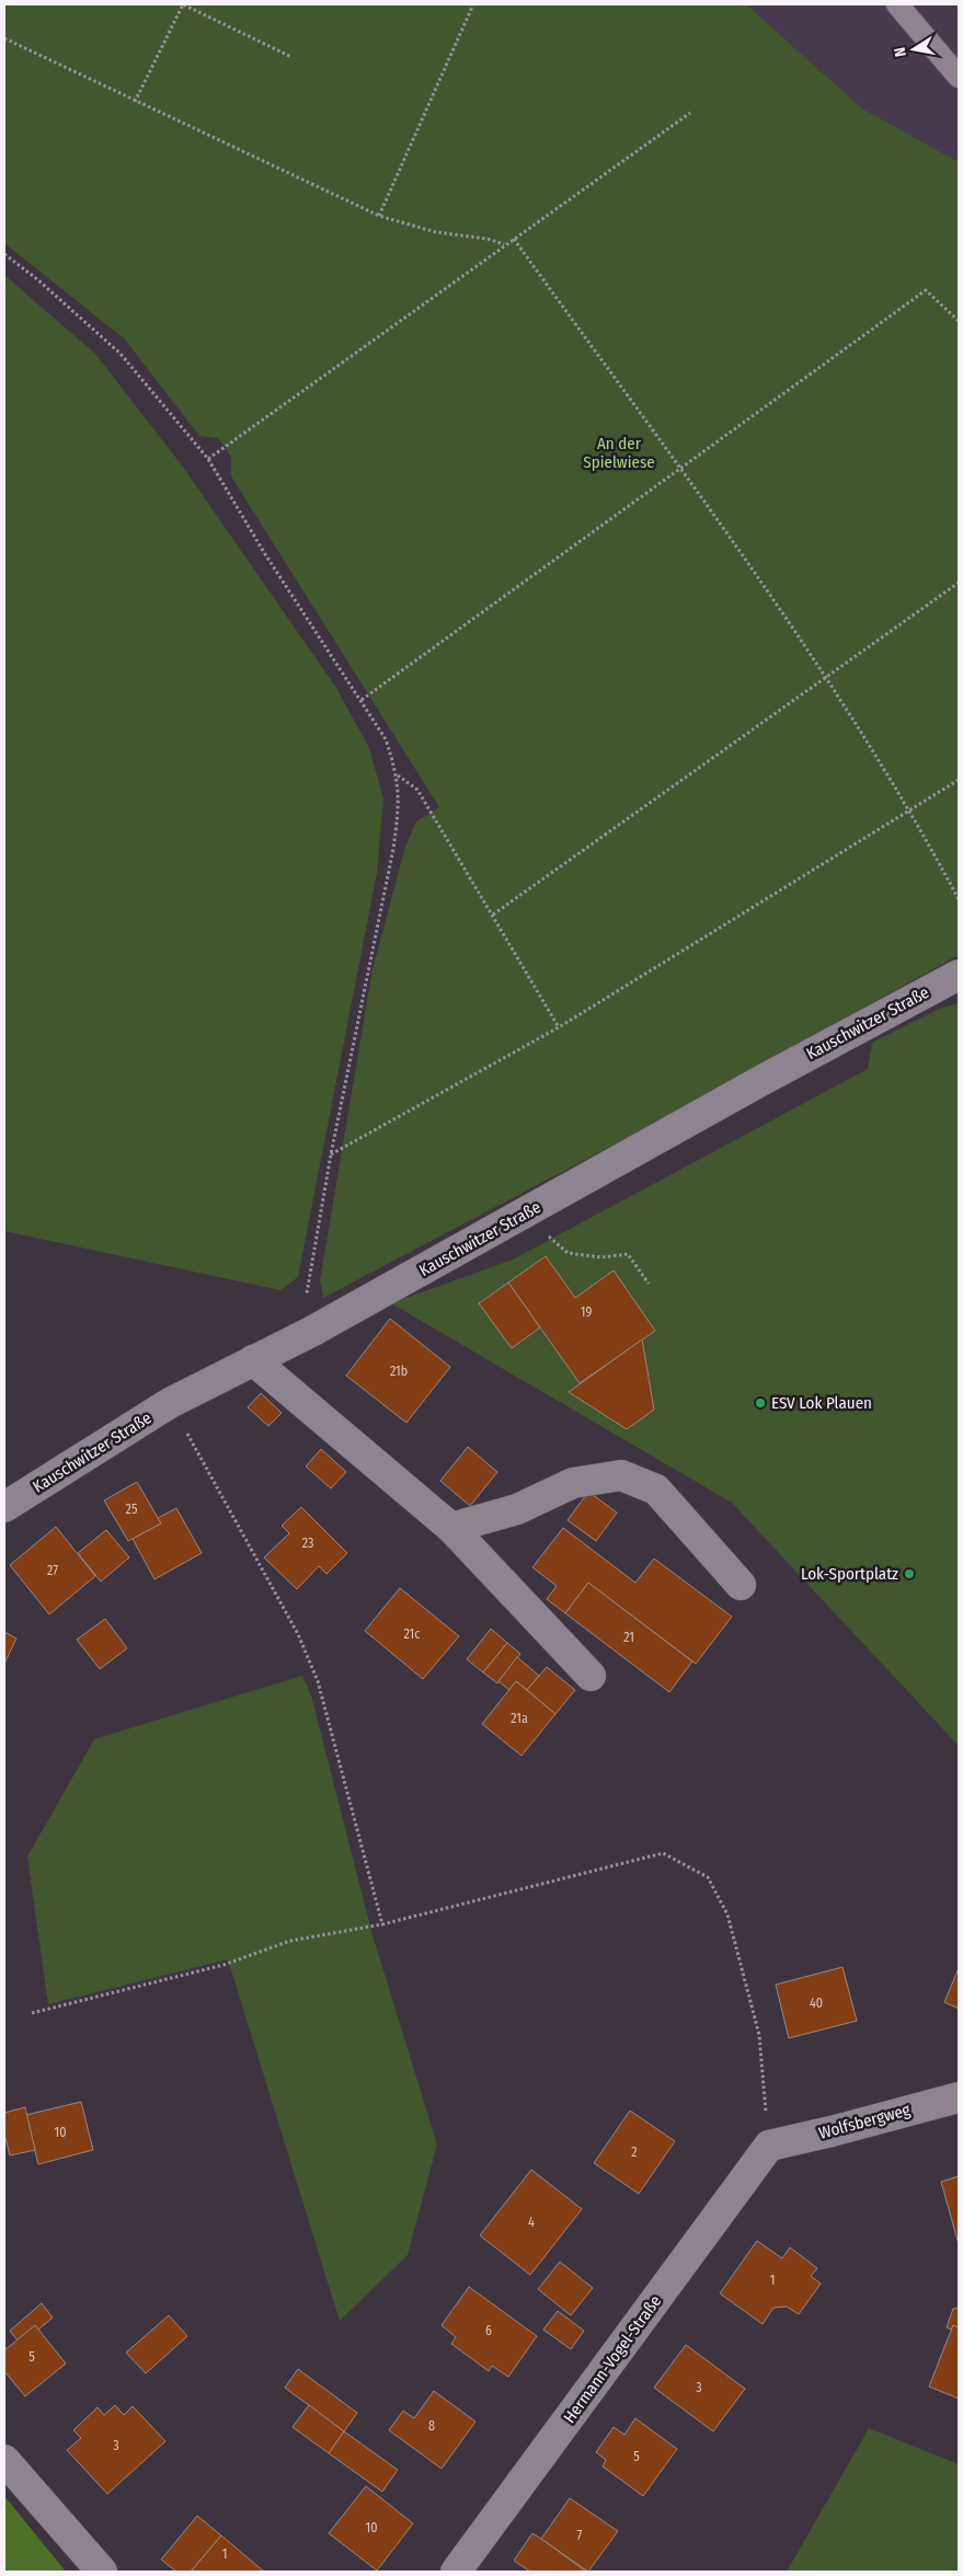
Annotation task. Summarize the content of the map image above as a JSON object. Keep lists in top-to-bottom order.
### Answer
{
  "streets": {
    "street": ["Kauschwitzer Straße", "Wolfsbergweg", "Hermann-Vogel-Straße"]
  },
  "crossings": [
    ["Wolfsbergweg", "Hermann-Vogel-Straße"]
  ],
  "parks": ["An der Spielwiese"],
  "places": ["ESV Lok Plauen", "Lok-Sportplatz"],
  "house_numbers": [
    "19",
    "21b",
    "25",
    "23",
    "27",
    "21c",
    "21",
    "21a",
    "40",
    "10",
    "2",
    "4",
    "1",
    "6",
    "5",
    "3",
    "8",
    "3",
    "5",
    "10",
    "7",
    "1"
  ],
  "north": "left"
}
